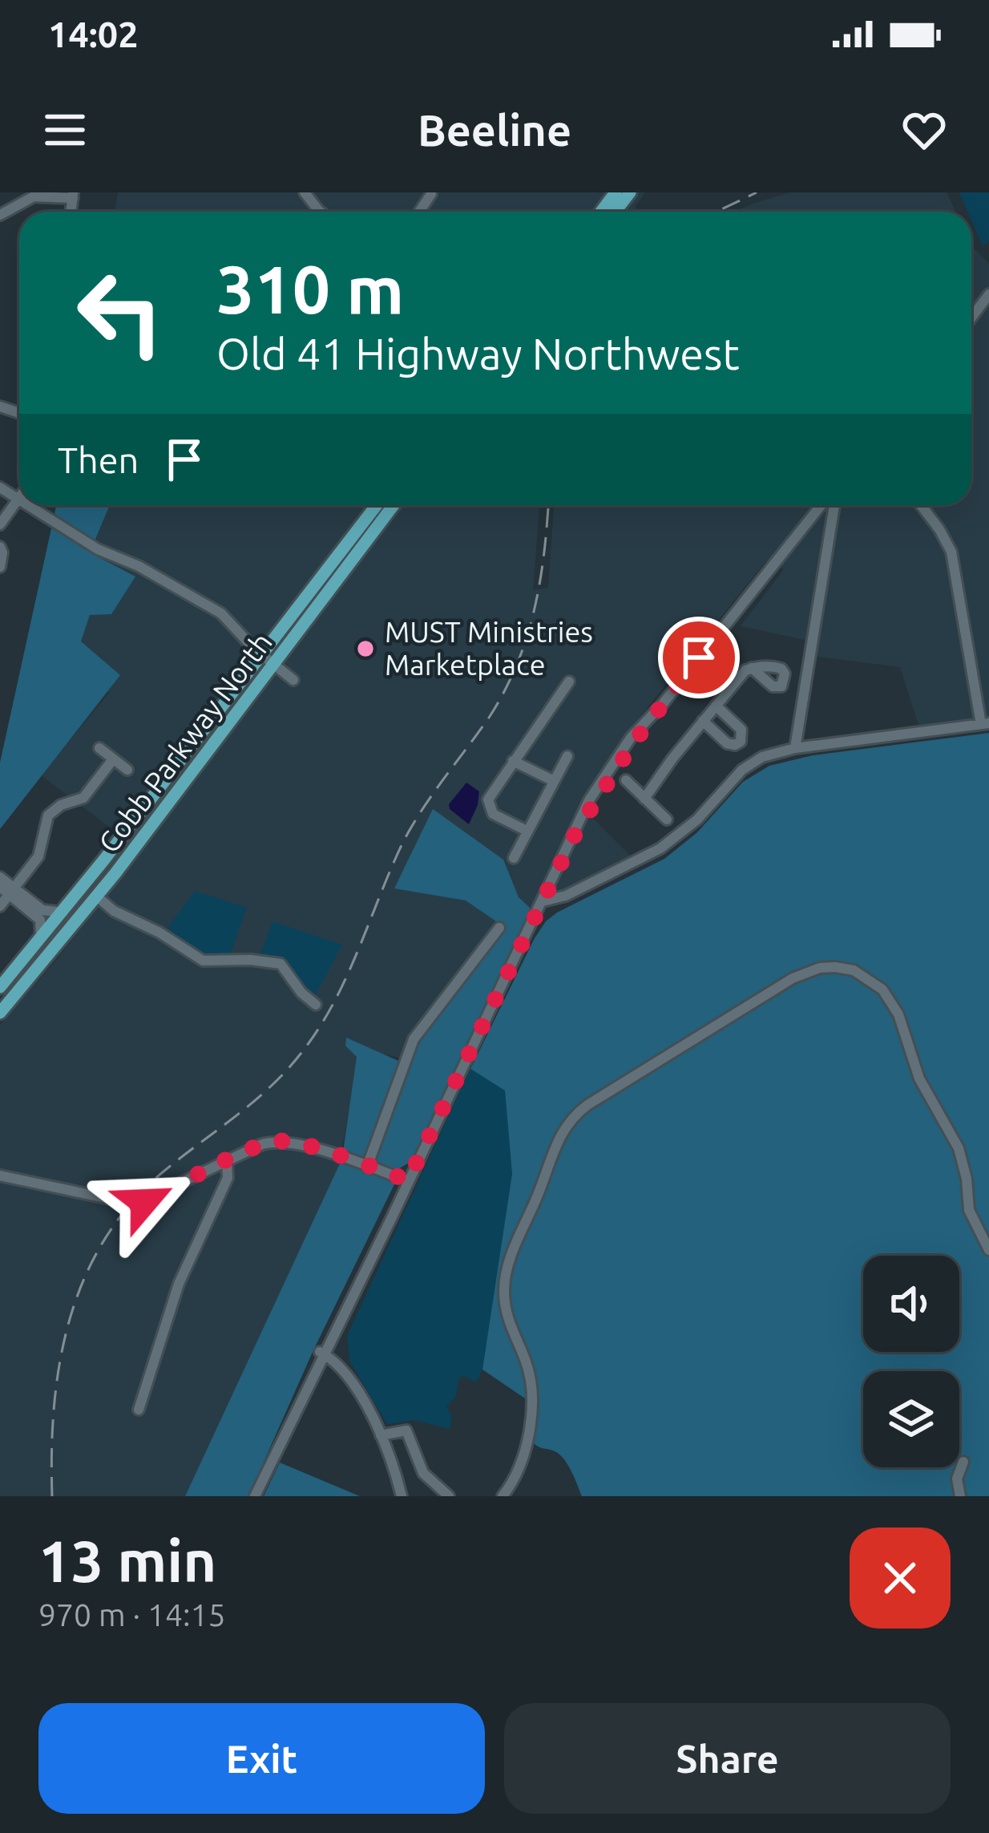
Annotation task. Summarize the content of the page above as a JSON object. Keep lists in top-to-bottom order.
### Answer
{
  "streets": {
    "main road": ["Cobb Parkway North"]
  },
  "places": ["MUST Ministries Marketplace"],
  "page": {
    "status": "14:02",
    "header": "Beeline",
    "turn": ["310 m", "Old 41 Highway Northwest"],
    "then": "Then",
    "heading": ["13 min", "970 m · 14:15"],
    "buttons": ["Exit", "Share"]
  }
}
